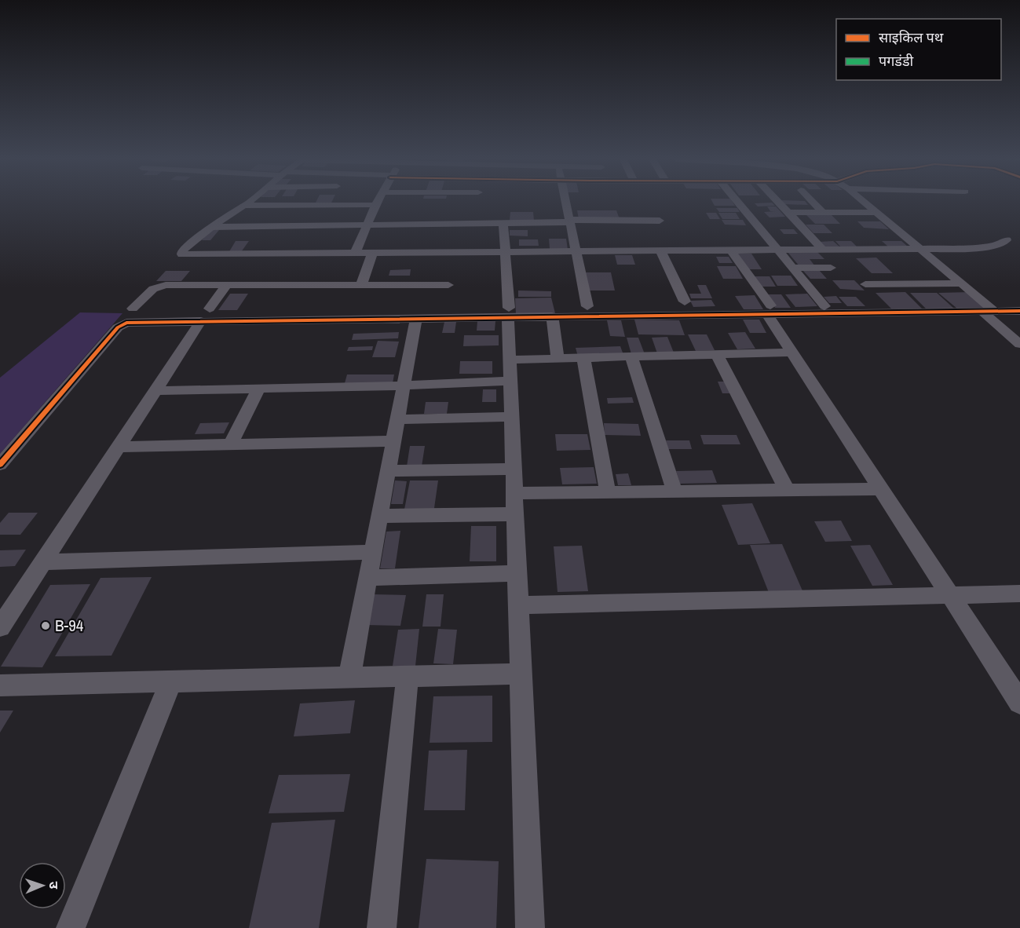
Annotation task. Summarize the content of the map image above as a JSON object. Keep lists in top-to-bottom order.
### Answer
{
  "places": ["B-94"],
  "legend": ["साइकिल पथ", "पगडंडी"],
  "north": "right"
}
